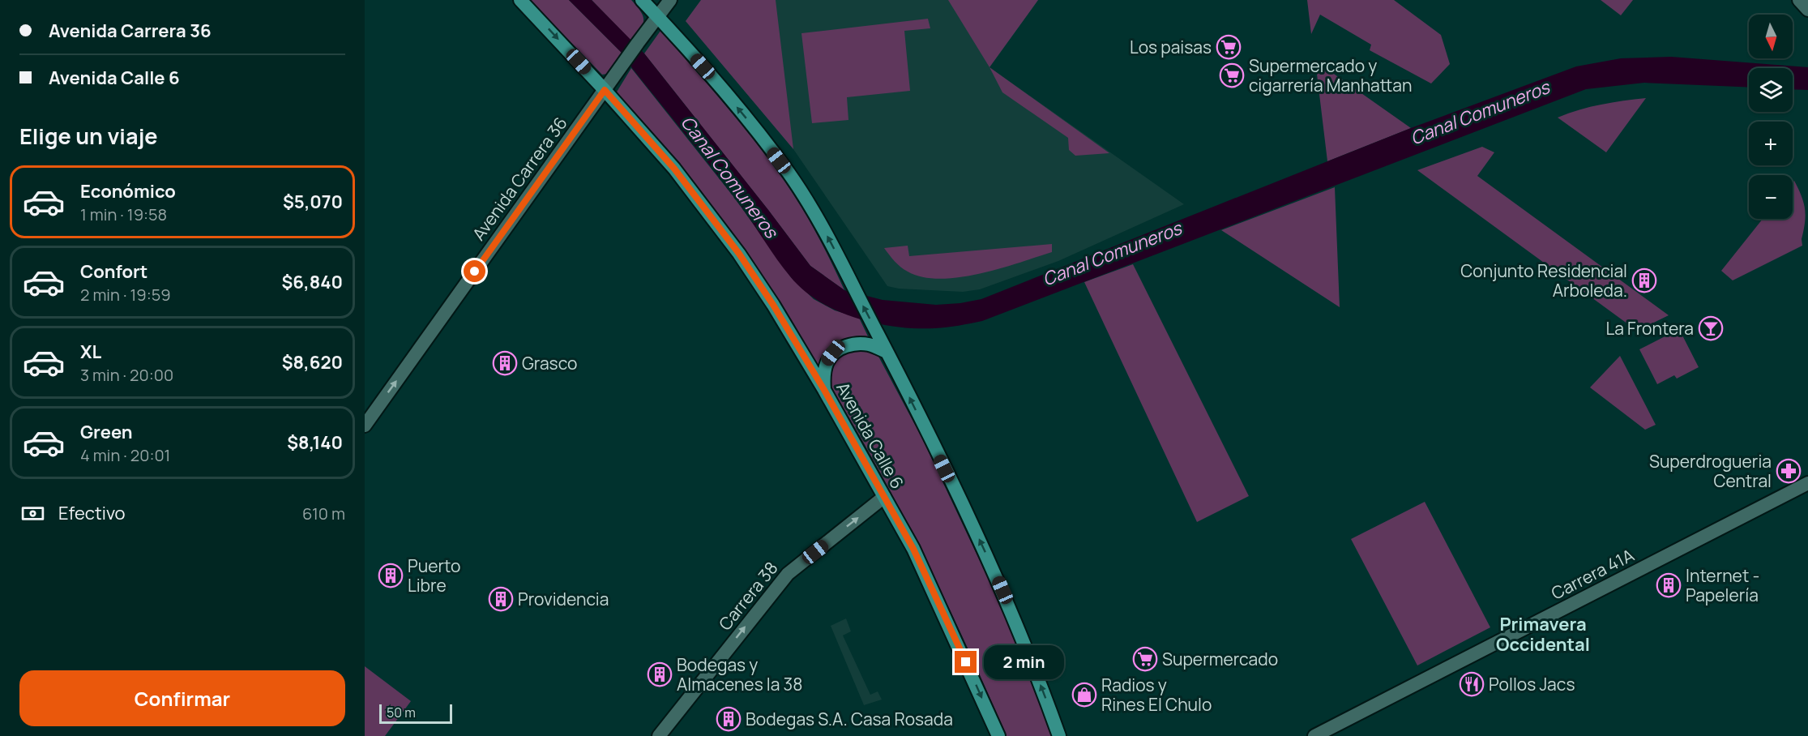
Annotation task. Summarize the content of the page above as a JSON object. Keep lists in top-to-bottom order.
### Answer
{
  "streets": {
    "main road": ["Avenida Calle 6"],
    "street": ["Avenida Carrera 36", "Carrera 41A", "Carrera 38"]
  },
  "crossings": [
    ["Avenida Carrera 36", "Avenida Calle 6"],
    ["Avenida Calle 6", "Carrera 38"]
  ],
  "one_way": ["Avenida Carrera 36", "Carrera 38"],
  "districts": ["Primavera Occidental"],
  "water": ["Canal Comuneros"],
  "places": {
    "supermarket": ["Los paisas", "Supermercado y cigarrería Manhattan", "Supermercado"],
    "building": [
      "Conjunto Residencial Arboleda.",
      "Grasco",
      "Puerto Libre",
      "Internet - Papelería",
      "Providencia",
      "Bodegas y Almacenes la 38",
      "Bodegas S.A. Casa Rosada"
    ],
    "bar": ["La Frontera"],
    "pharmacy": ["Superdrogueria Central"],
    "restaurant": ["Pollos Jacs"],
    "shop": ["Radios y Rines El Chulo"]
  },
  "scale_bar": "50 m",
  "north": "bottom",
  "page": {
    "banner": ["Avenida Carrera 36", "Avenida Calle 6"],
    "map_buttons": ["+", "−"],
    "heading": "Elige un viaje",
    "list": [
      {
        "name": "Económico",
        "note": "1 min · 19:58",
        "value": "$5,070"
      },
      {
        "name": "Confort",
        "note": "2 min · 19:59",
        "value": "$6,840"
      },
      {
        "name": "XL",
        "note": "3 min · 20:00",
        "value": "$8,620"
      },
      {
        "name": "Green",
        "note": "4 min · 20:01",
        "value": "$8,140"
      }
    ],
    "pay": ["Efectivo", "610 m"],
    "bubble": "2 min",
    "buttons": "Confirmar",
    "scale": "50 m"
  }
}
